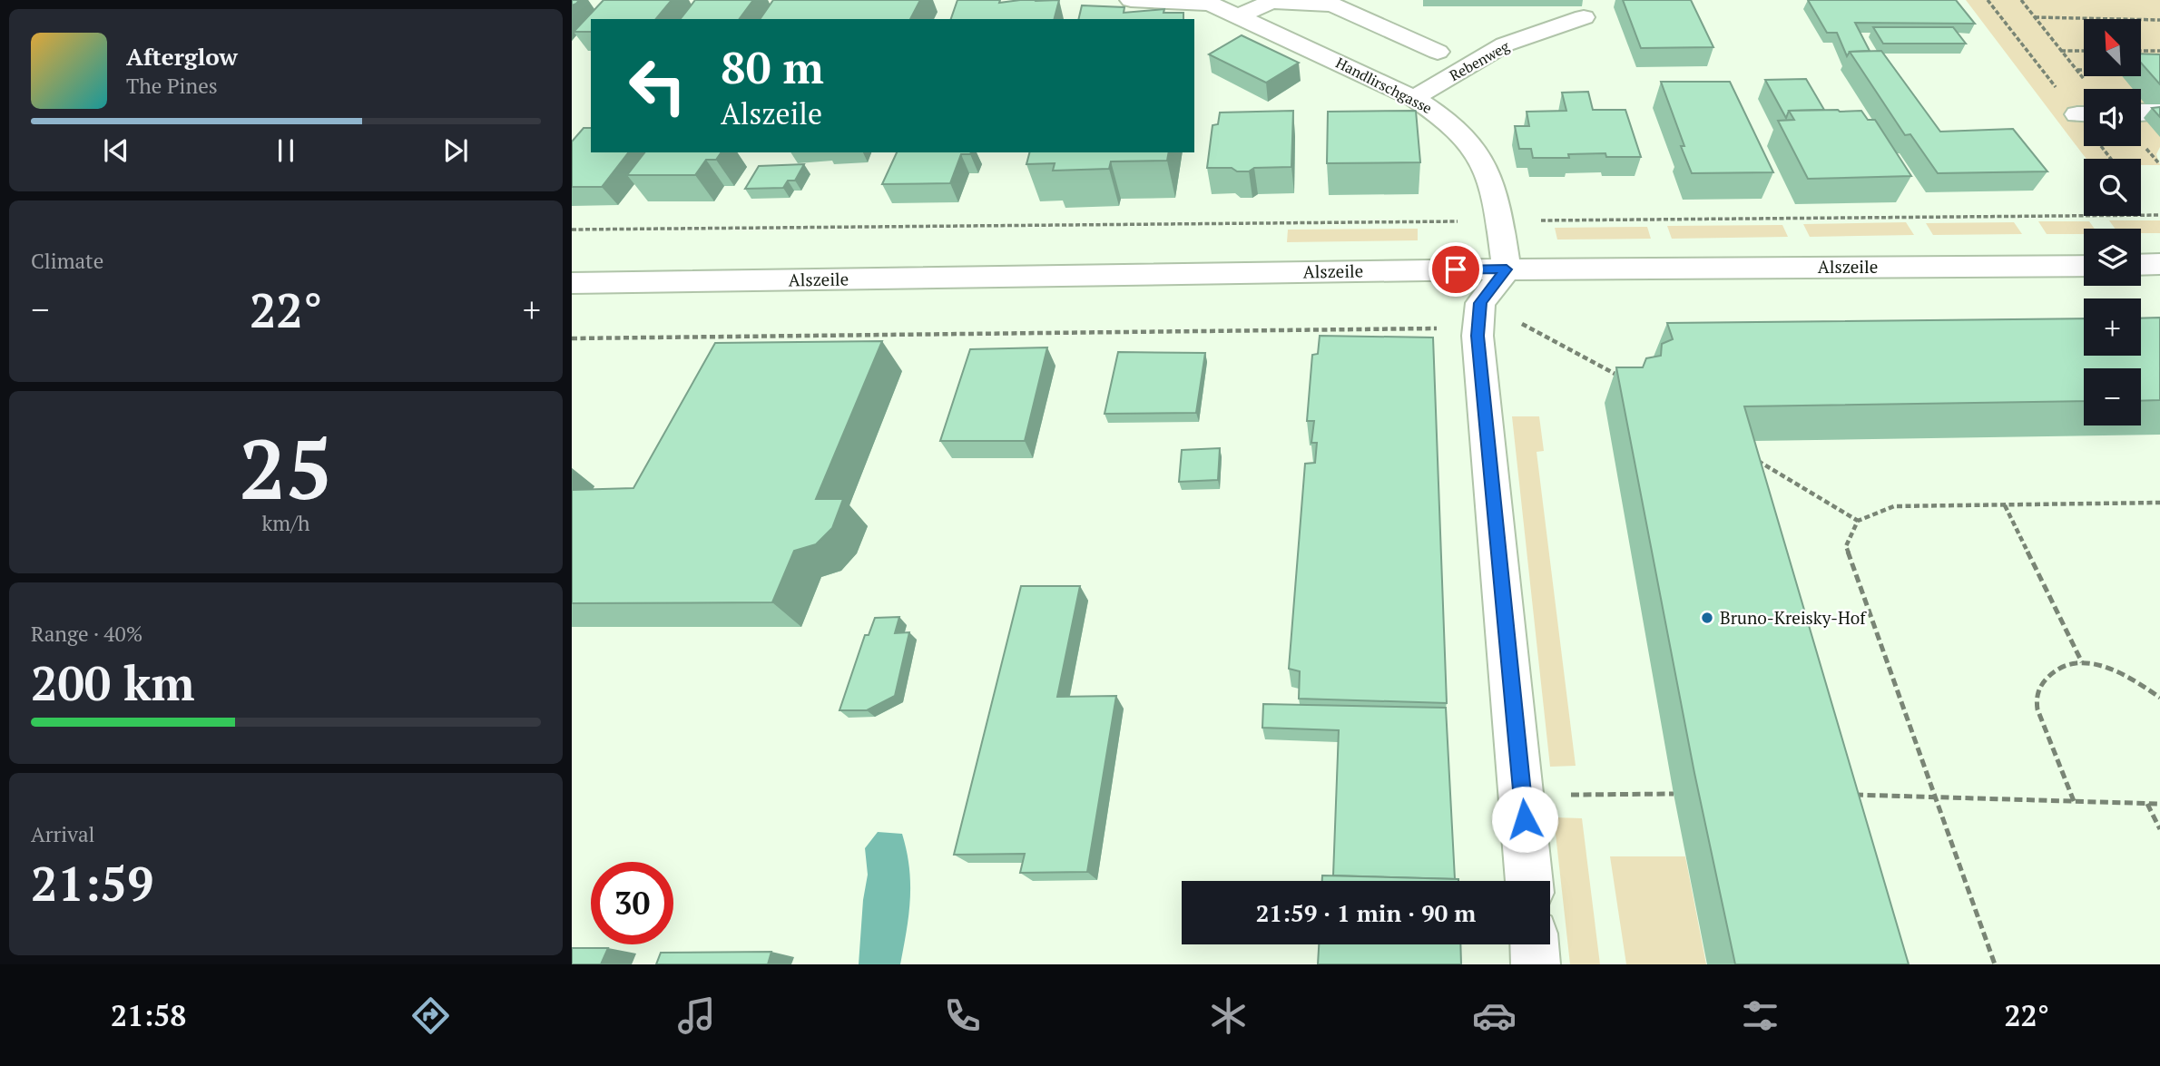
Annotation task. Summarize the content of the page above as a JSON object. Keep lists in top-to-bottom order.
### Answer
{
  "streets": {
    "street": ["Rebenweg", "Handlirschgasse", "Alszeile"]
  },
  "crossings": [
    ["Rebenweg", "Handlirschgasse"],
    ["Handlirschgasse", "Alszeile"]
  ],
  "places": ["Bruno-Kreisky-Hof"],
  "north": "top left",
  "page": {
    "map_buttons": ["+", "−"],
    "turn": ["80 m", "Alszeile"],
    "song": ["Afterglow", "The Pines"],
    "tile": [
      "Climate",
      ["25", "km/h"],
      ["Range · 40%", "200 km"],
      ["Arrival", "21:59"]
    ],
    "heat": ["−", "22°", "+"],
    "limit": "30",
    "trip": "21:59 · 1 min · 90 m",
    "tabs": ["21:58", "22°"]
  }
}
